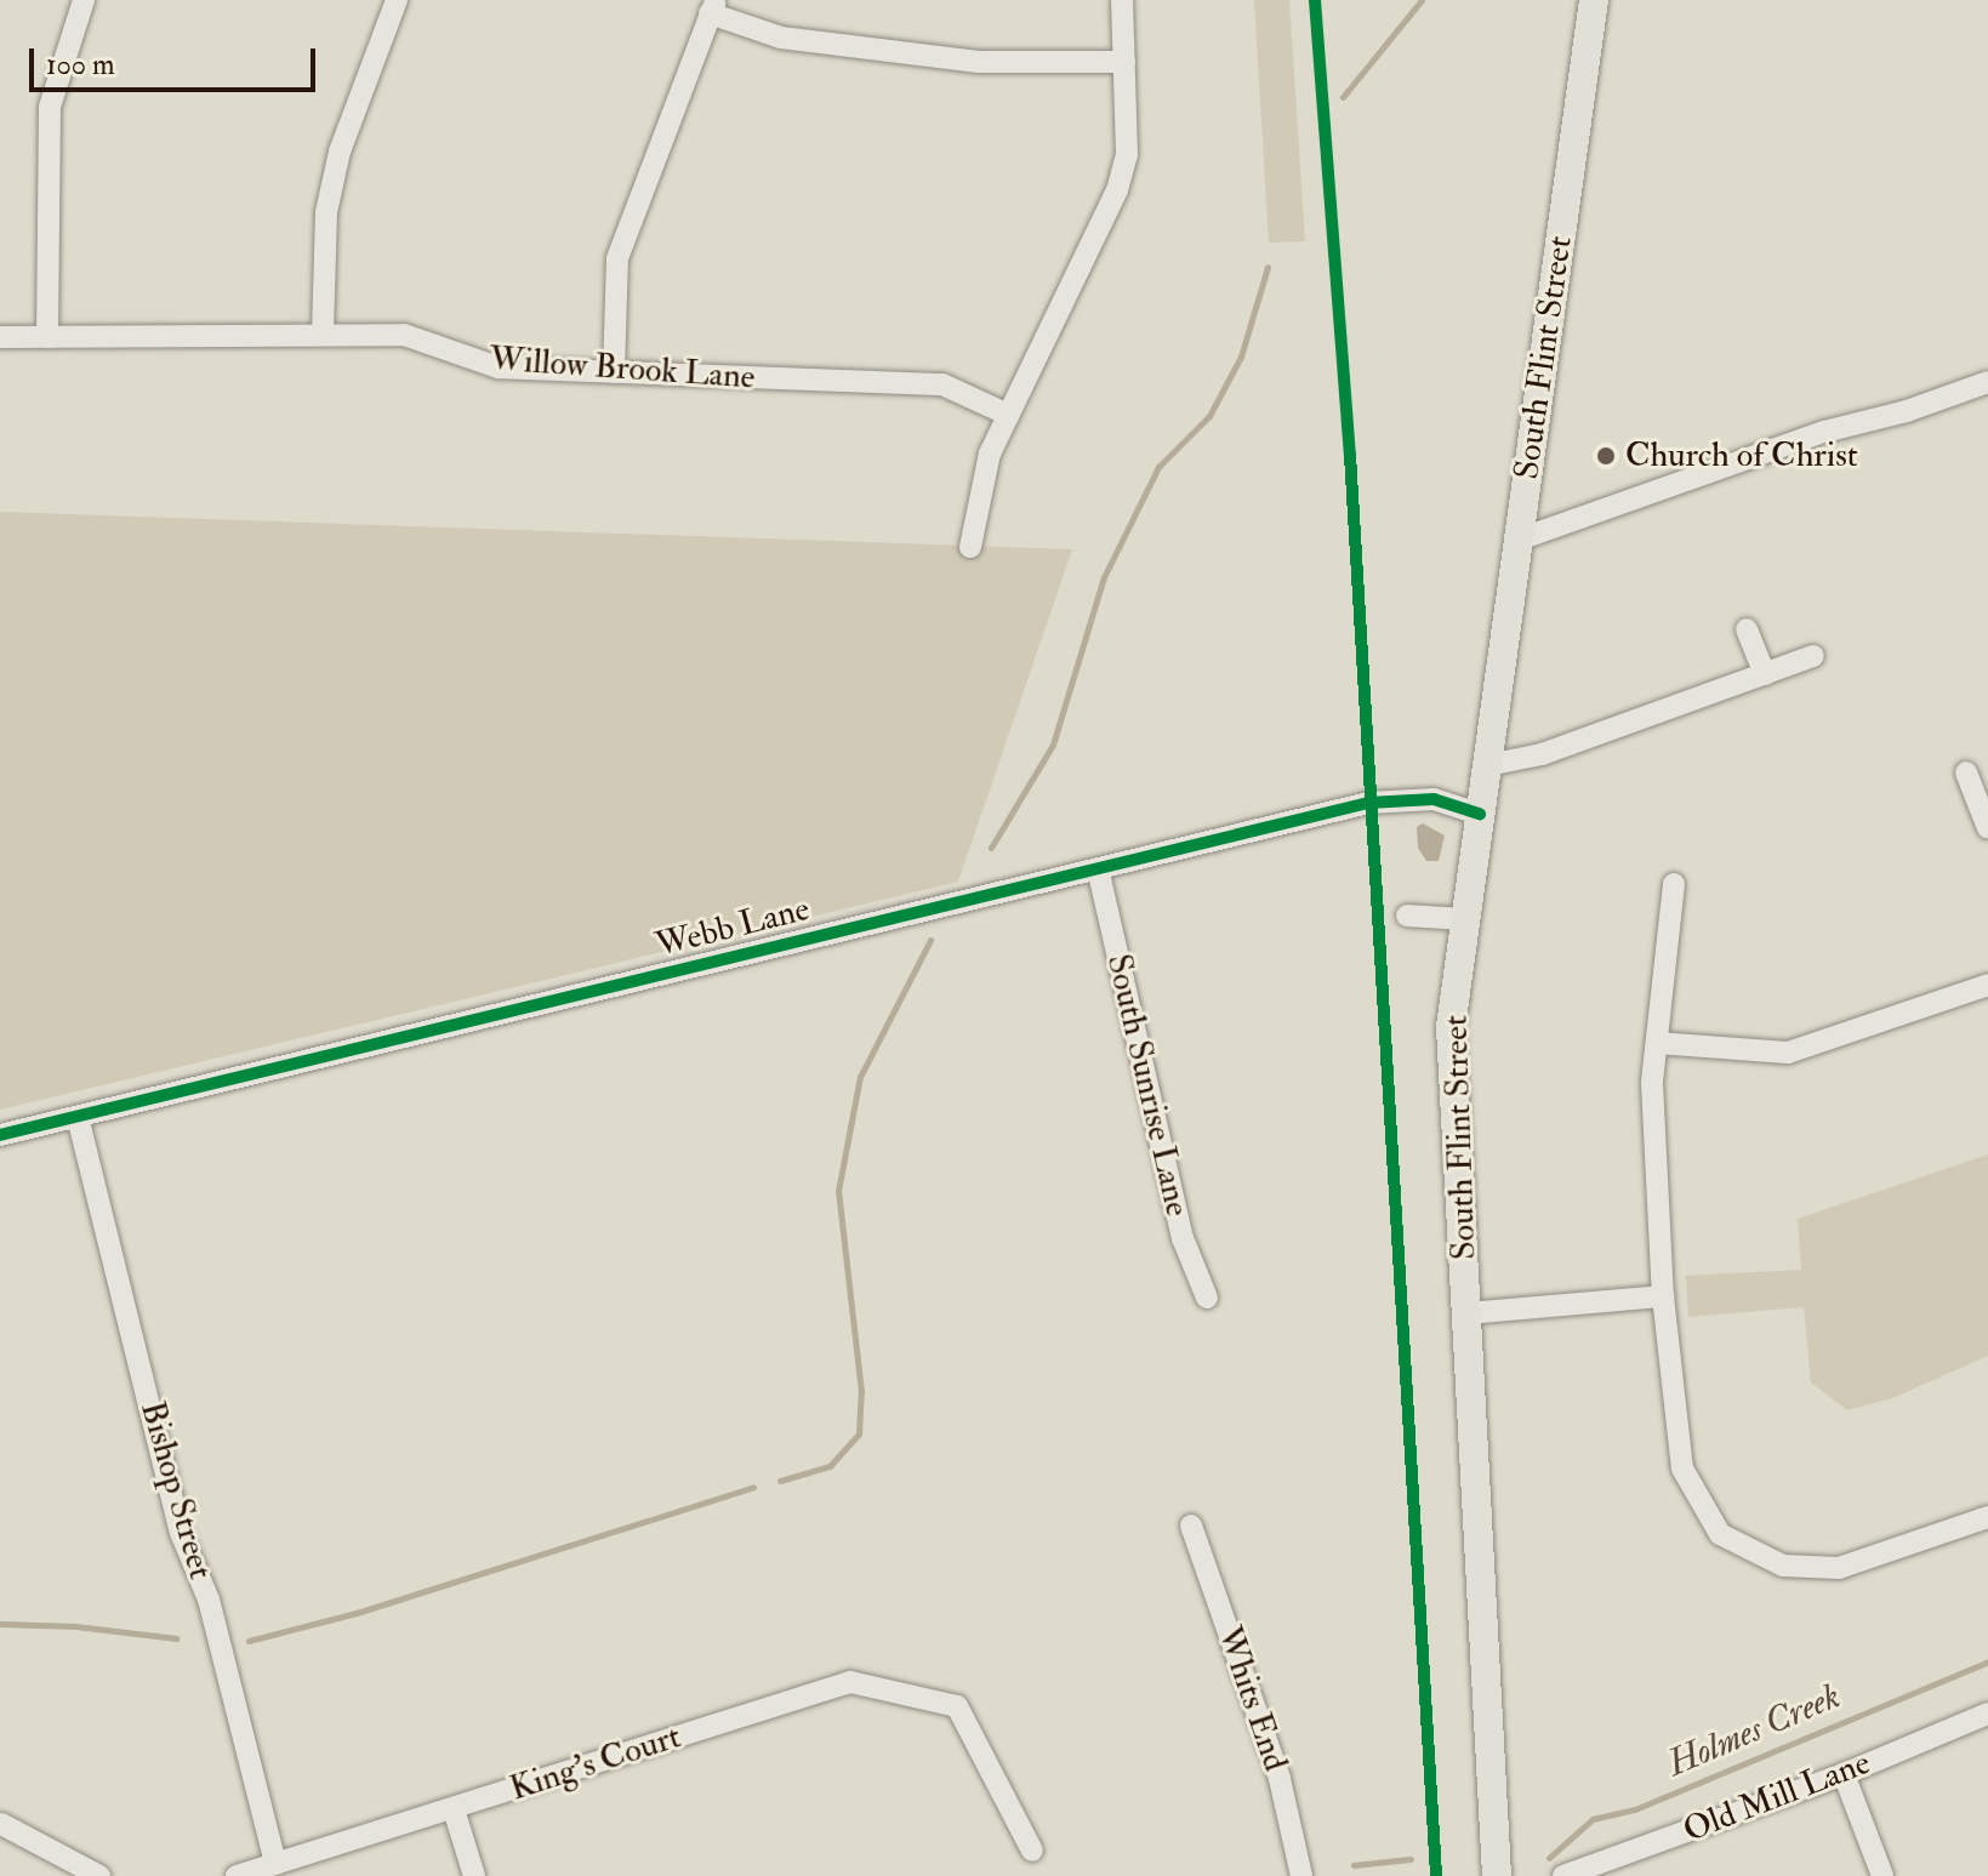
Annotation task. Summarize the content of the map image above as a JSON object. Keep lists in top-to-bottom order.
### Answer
{
  "streets": {
    "main road": ["South Flint Street"],
    "street": [
      "Willow Brook Lane",
      "Webb Lane",
      "South Sunrise Lane",
      "Bishop Street",
      "Whits End",
      "King's Court",
      "Old Mill Lane"
    ]
  },
  "crossings": [
    ["South Flint Street", "Webb Lane"],
    ["Webb Lane", "South Sunrise Lane"],
    ["Webb Lane", "Bishop Street"],
    ["Bishop Street", "King's Court"]
  ],
  "water": ["Holmes Creek"],
  "places": ["Church of Christ"],
  "scale_bar": "100 m"
}
